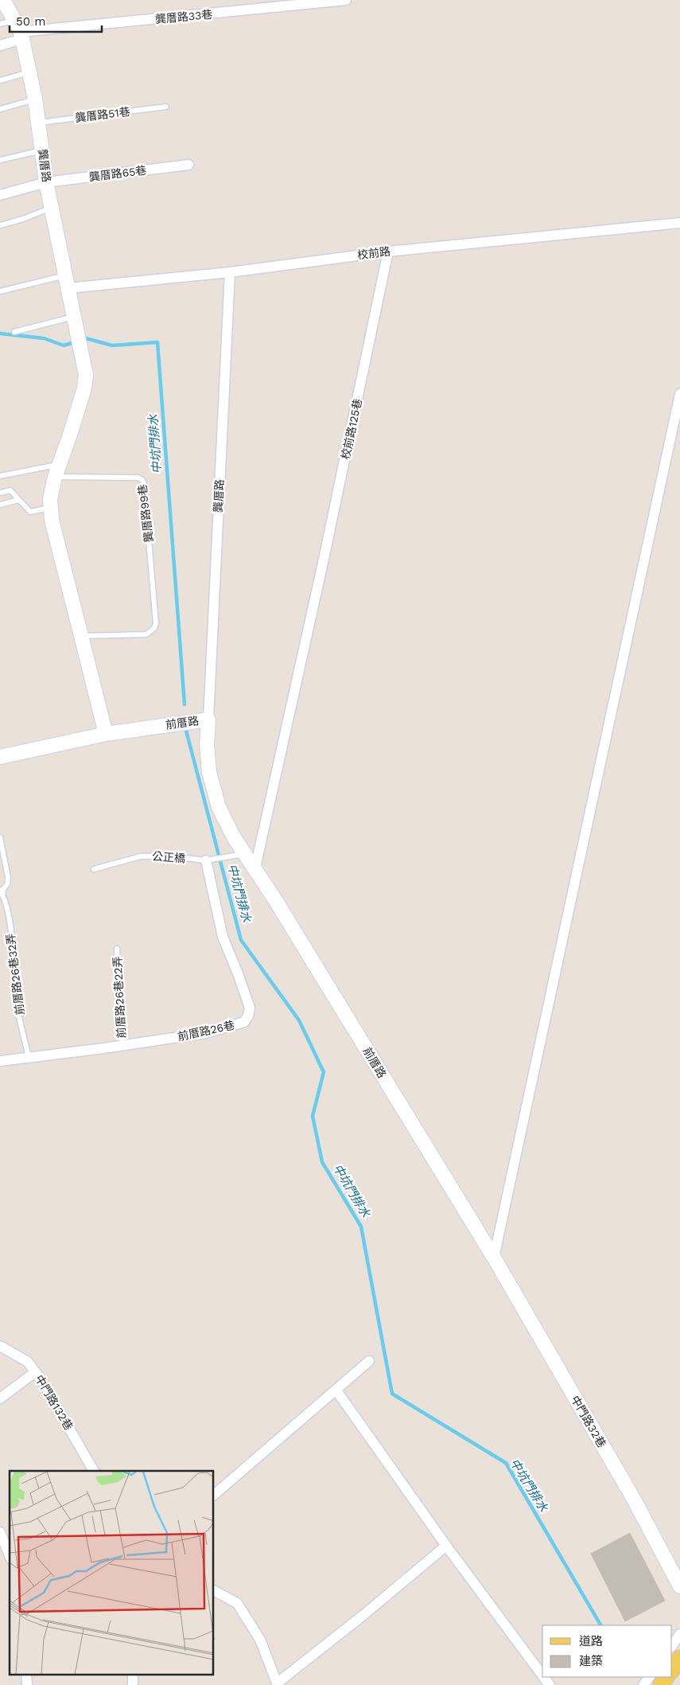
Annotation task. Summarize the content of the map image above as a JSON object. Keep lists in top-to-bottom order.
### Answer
{
  "streets": {
    "street": [
      "龔厝路33巷",
      "龔厝路",
      "龔厝路65巷",
      "校前路",
      "校前路125巷",
      "前厝路",
      "前厝路26巷",
      "中門路132巷",
      "中門路32巷"
    ],
    "lane": [
      "龔厝路51巷",
      "龔厝路99巷",
      "公正橋",
      "前厝路26巷32弄",
      "前厝路26巷22弄"
    ]
  },
  "crossings": [
    ["龔厝路33巷", "龔厝路"],
    ["龔厝路51巷", "龔厝路"],
    ["龔厝路", "龔厝路65巷"],
    ["龔厝路", "校前路"],
    ["龔厝路", "龔厝路99巷"],
    ["龔厝路", "前厝路"],
    ["校前路", "校前路125巷"],
    ["校前路125巷", "前厝路"],
    ["前厝路", "公正橋"],
    ["前厝路", "中門路32巷"],
    ["公正橋", "前厝路26巷"],
    ["前厝路26巷32弄", "前厝路26巷"],
    ["前厝路26巷22弄", "前厝路26巷"]
  ],
  "water": ["中坑門排水"],
  "legend": ["道路", "建築"],
  "scale_bar": "50 m"
}
